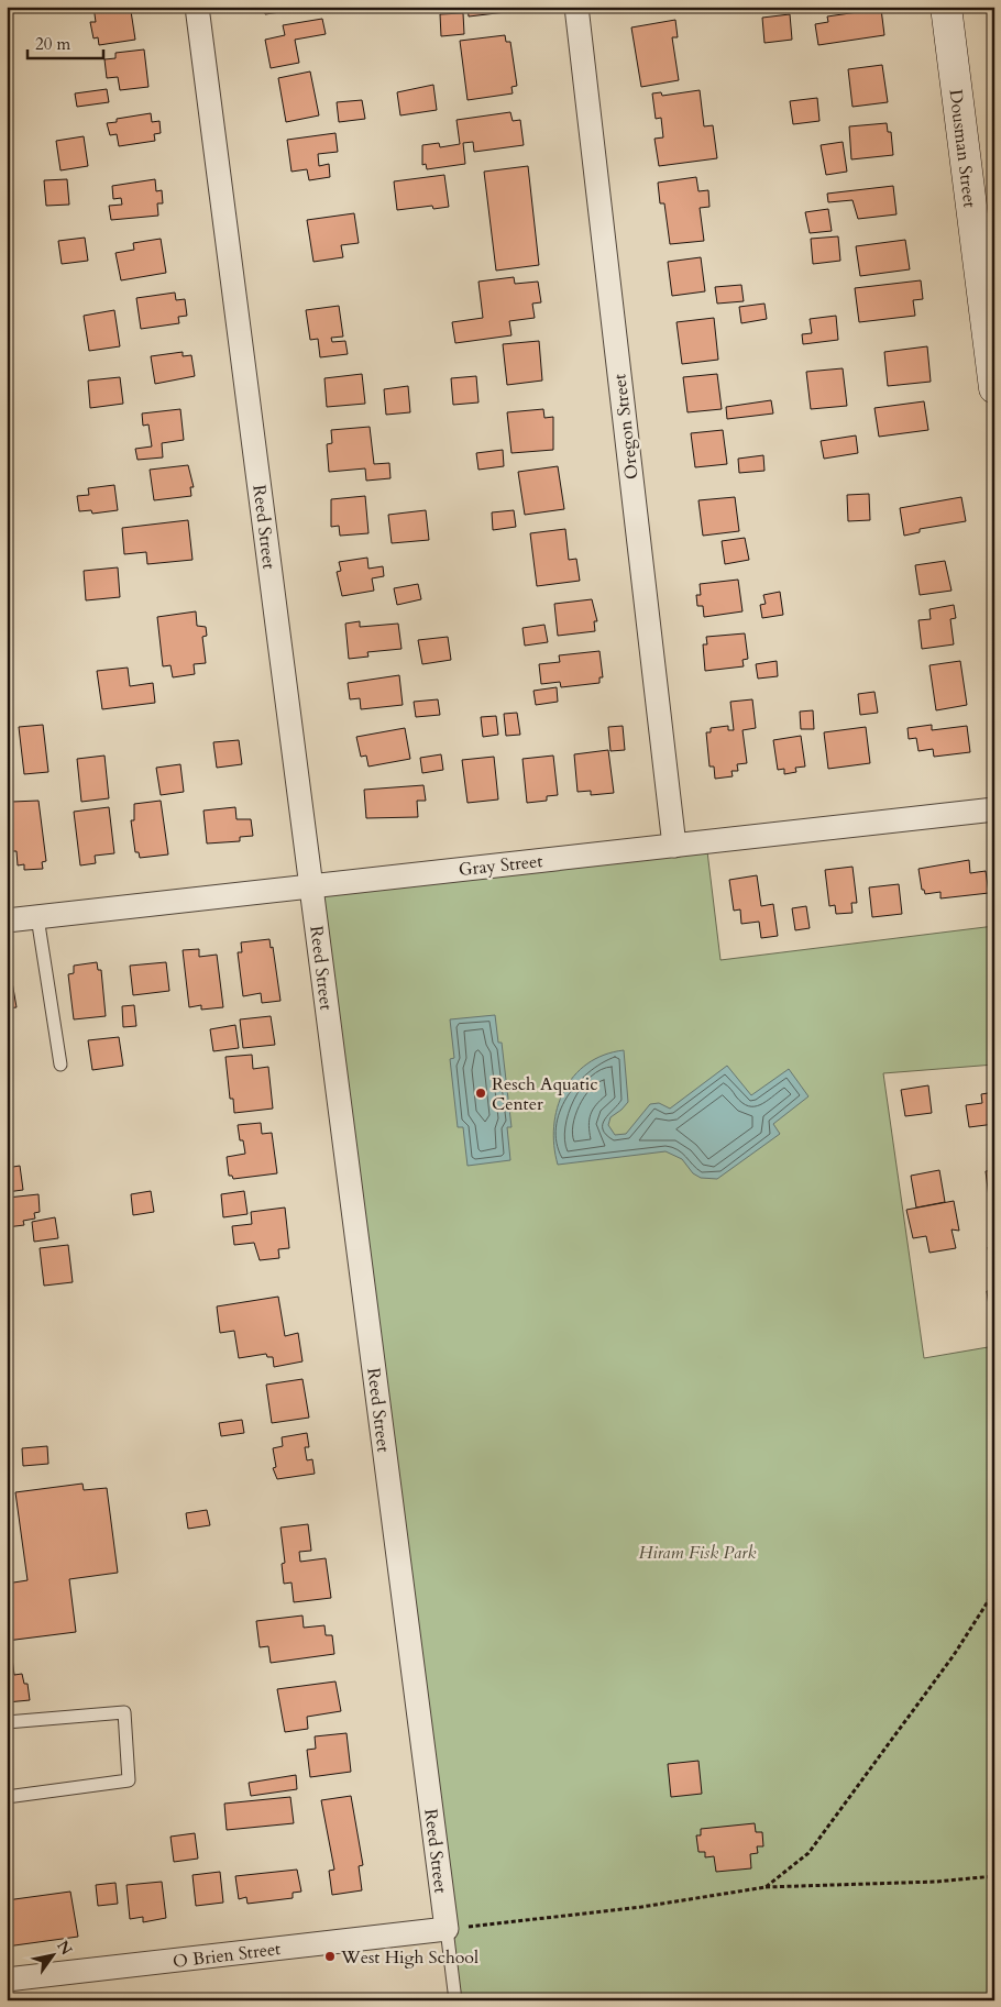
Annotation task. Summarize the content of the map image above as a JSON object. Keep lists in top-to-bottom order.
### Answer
{
  "streets": {
    "street": [
      "Dousman Street",
      "Oregon Street",
      "Reed Street",
      "Gray Street",
      "O Brien Street"
    ]
  },
  "crossings": [
    ["Oregon Street", "Gray Street"],
    ["Reed Street", "Gray Street"],
    ["Reed Street", "O Brien Street"]
  ],
  "parks": ["Hiram Fisk Park"],
  "places": ["Resch Aquatic Center", "West High School"],
  "scale_bar": "20 m",
  "north": "top right"
}
